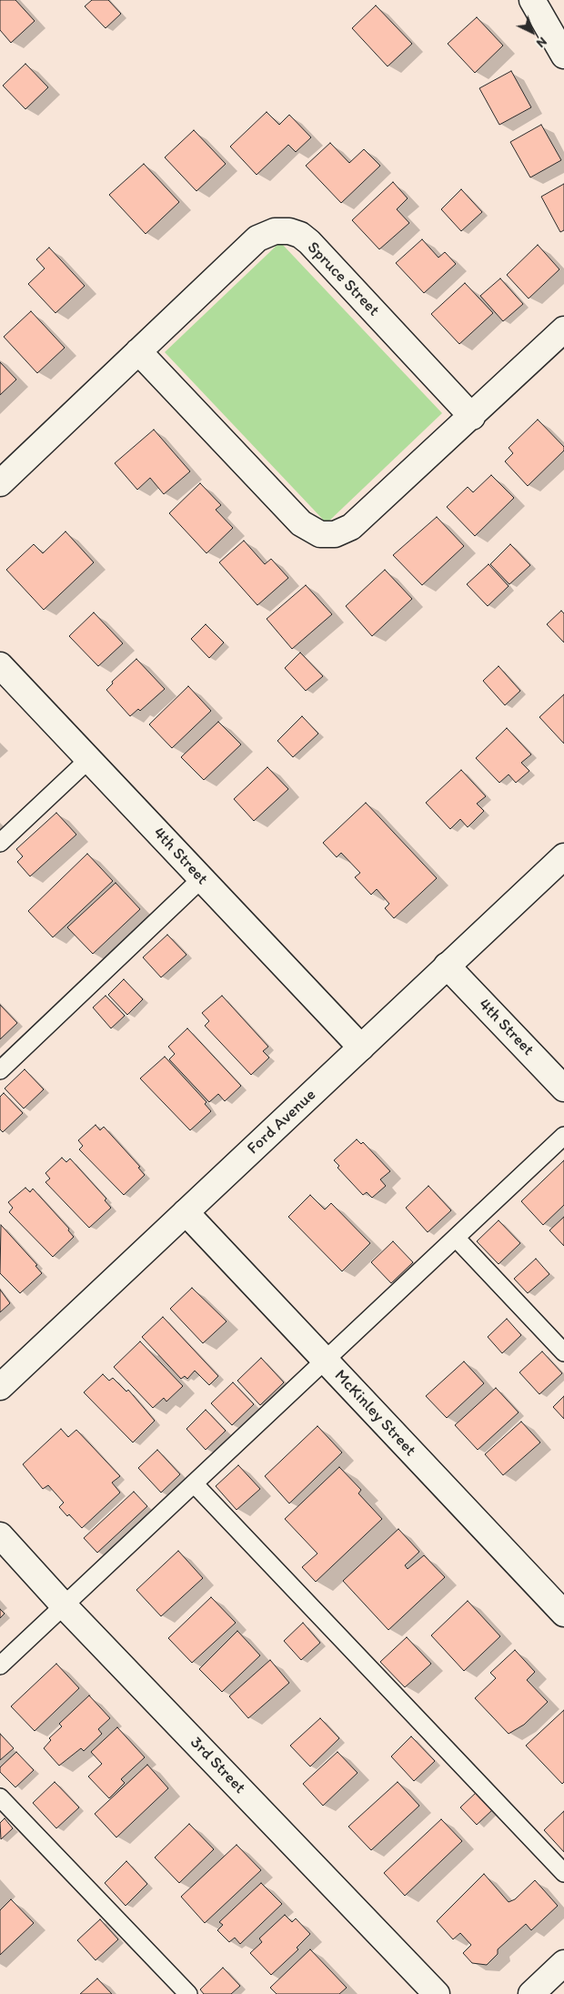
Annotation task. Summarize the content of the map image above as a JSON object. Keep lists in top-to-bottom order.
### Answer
{
  "streets": {
    "street": [
      "Spruce Street",
      "4th Street",
      "Ford Avenue",
      "McKinley Street",
      "3rd Street"
    ]
  },
  "crossings": [
    ["4th Street", "Ford Avenue"],
    ["Ford Avenue", "McKinley Street"]
  ],
  "north": "bottom right"
}
